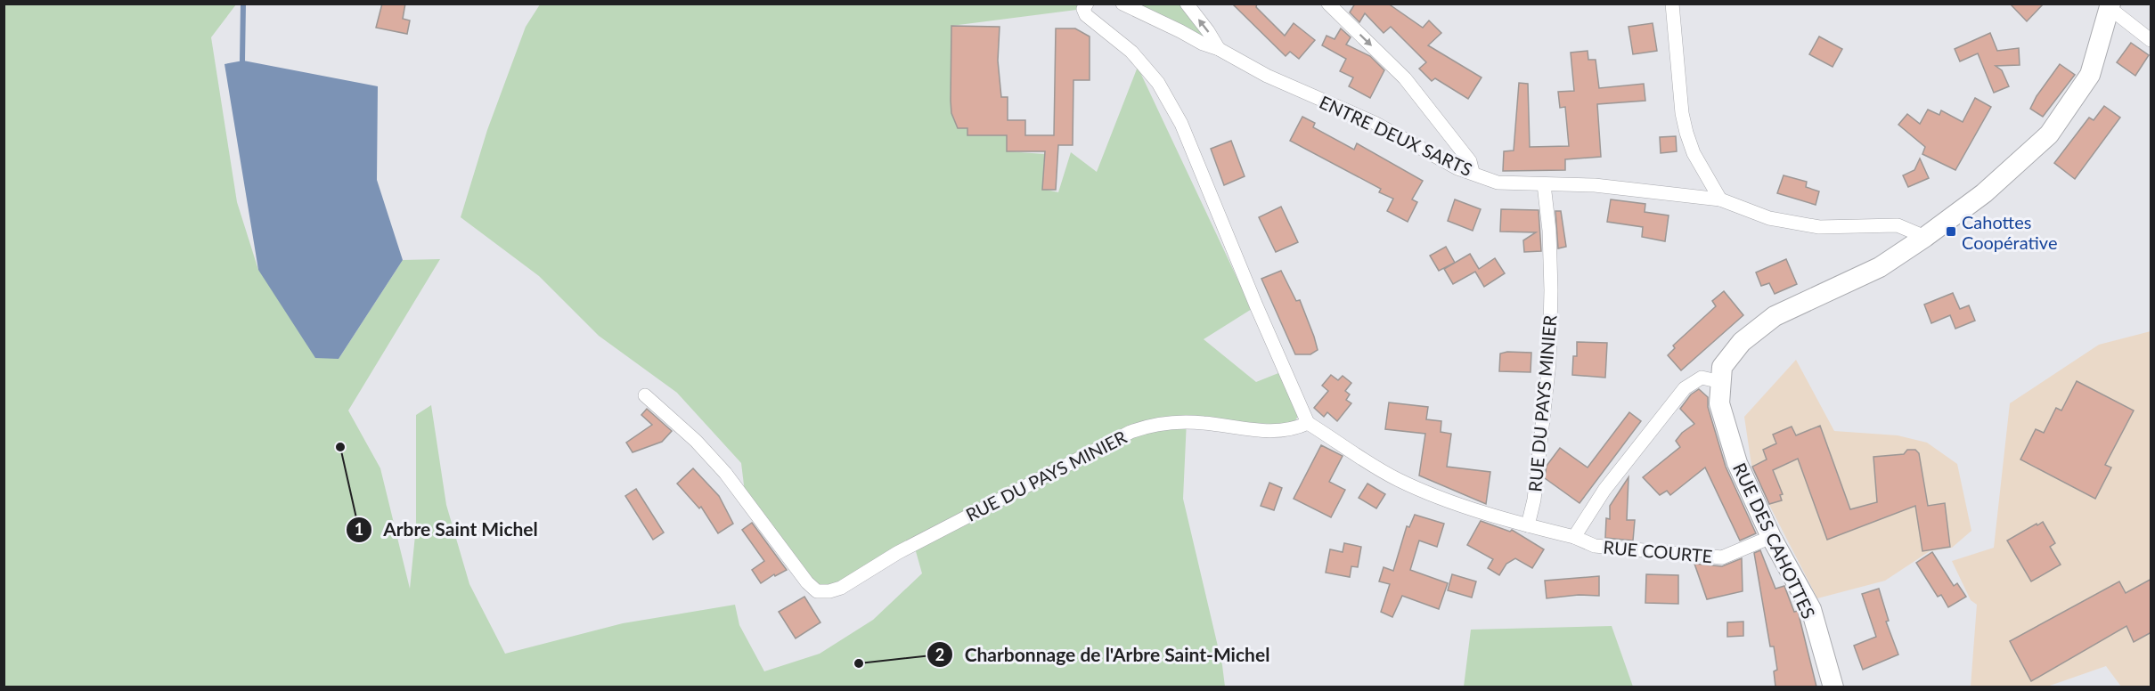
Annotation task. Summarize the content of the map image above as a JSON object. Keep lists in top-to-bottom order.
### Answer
{
  "streets": {
    "street": [
      "ENTRE DEUX SARTS",
      "RUE DU PAYS MINIER",
      "RUE DES CAHOTTES",
      "RUE COURTE"
    ]
  },
  "crossings": [
    ["ENTRE DEUX SARTS", "RUE DU PAYS MINIER"],
    ["ENTRE DEUX SARTS", "RUE DES CAHOTTES"],
    ["RUE DES CAHOTTES", "RUE COURTE"]
  ],
  "places": {
    "transit": ["Cahottes Coopérative"],
    "other": ["Arbre Saint Michel", "Charbonnage de l'Arbre Saint-Michel"]
  }
}
